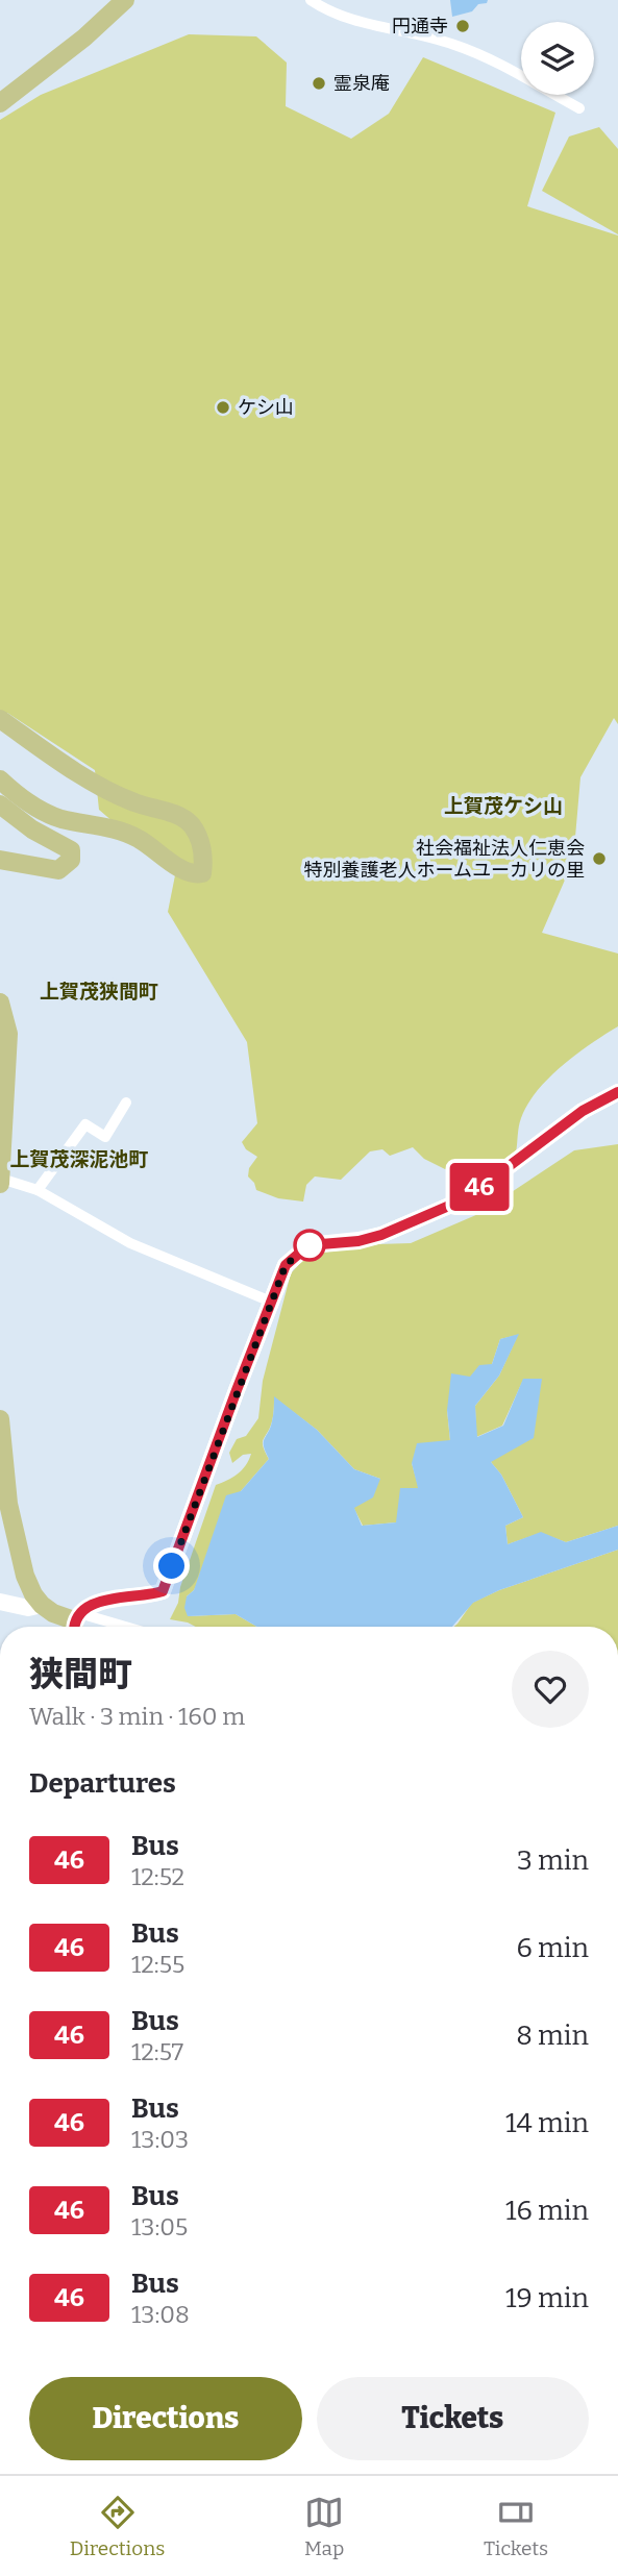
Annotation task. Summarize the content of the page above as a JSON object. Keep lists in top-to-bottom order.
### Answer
{
  "districts": ["上賀茂ケシ山", "上賀茂狭間町", "上賀茂深泥池町"],
  "places": [
    "円通寺",
    "霊泉庵",
    "ケシ山",
    "社会福祉法人仁恵会 特別養護老人ホームユーカリの里"
  ],
  "lines": ["bus line 46"],
  "page": {
    "on_map": "46",
    "heading": [
      ["狭間町", "Walk · 3 min · 160 m"],
      "Departures"
    ],
    "list": [
      {
        "mark": "46",
        "name": "Bus",
        "note": "12:52",
        "value": "3 min"
      },
      {
        "mark": "46",
        "name": "Bus",
        "note": "12:55",
        "value": "6 min"
      },
      {
        "mark": "46",
        "name": "Bus",
        "note": "12:57",
        "value": "8 min"
      },
      {
        "mark": "46",
        "name": "Bus",
        "note": "13:03",
        "value": "14 min"
      },
      {
        "mark": "46",
        "name": "Bus",
        "note": "13:05",
        "value": "16 min"
      },
      {
        "mark": "46",
        "name": "Bus",
        "note": "13:08",
        "value": "19 min"
      }
    ],
    "buttons": ["Directions", "Tickets"],
    "tabs": ["Directions", "Map", "Tickets"]
  }
}
